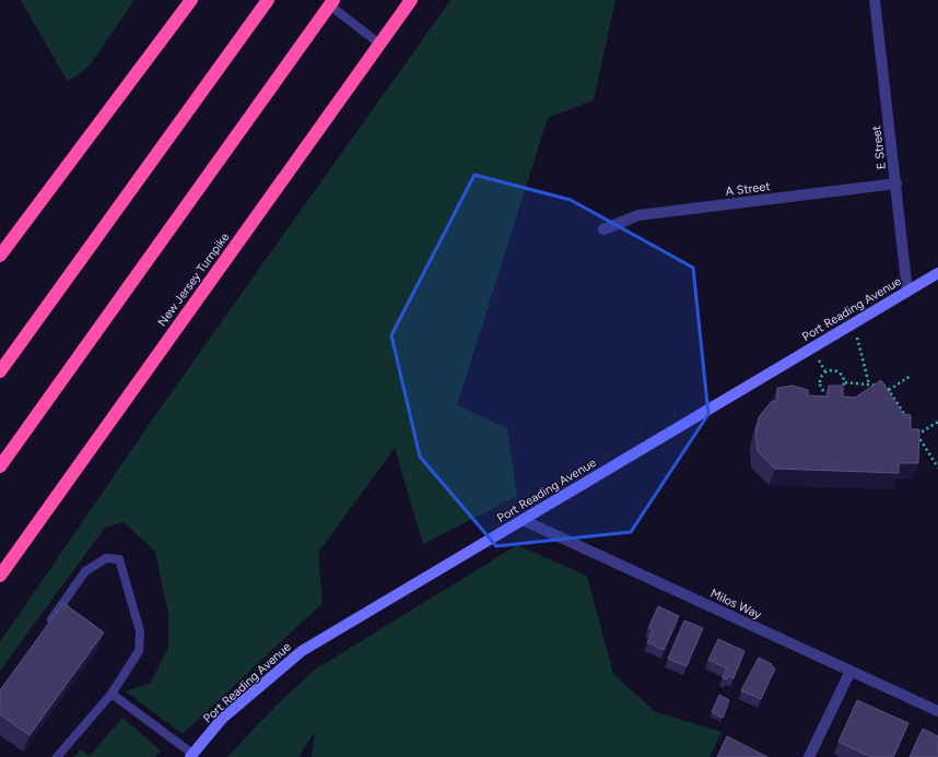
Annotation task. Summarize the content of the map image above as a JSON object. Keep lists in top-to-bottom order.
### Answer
{
  "streets": {
    "highway": ["New Jersey Turnpike"],
    "main road": ["Port Reading Avenue"],
    "street": ["E Street", "A Street", "Milos Way"]
  },
  "crossings": [
    ["E Street", "A Street"],
    ["E Street", "Port Reading Avenue"],
    ["Port Reading Avenue", "Milos Way"]
  ]
}
